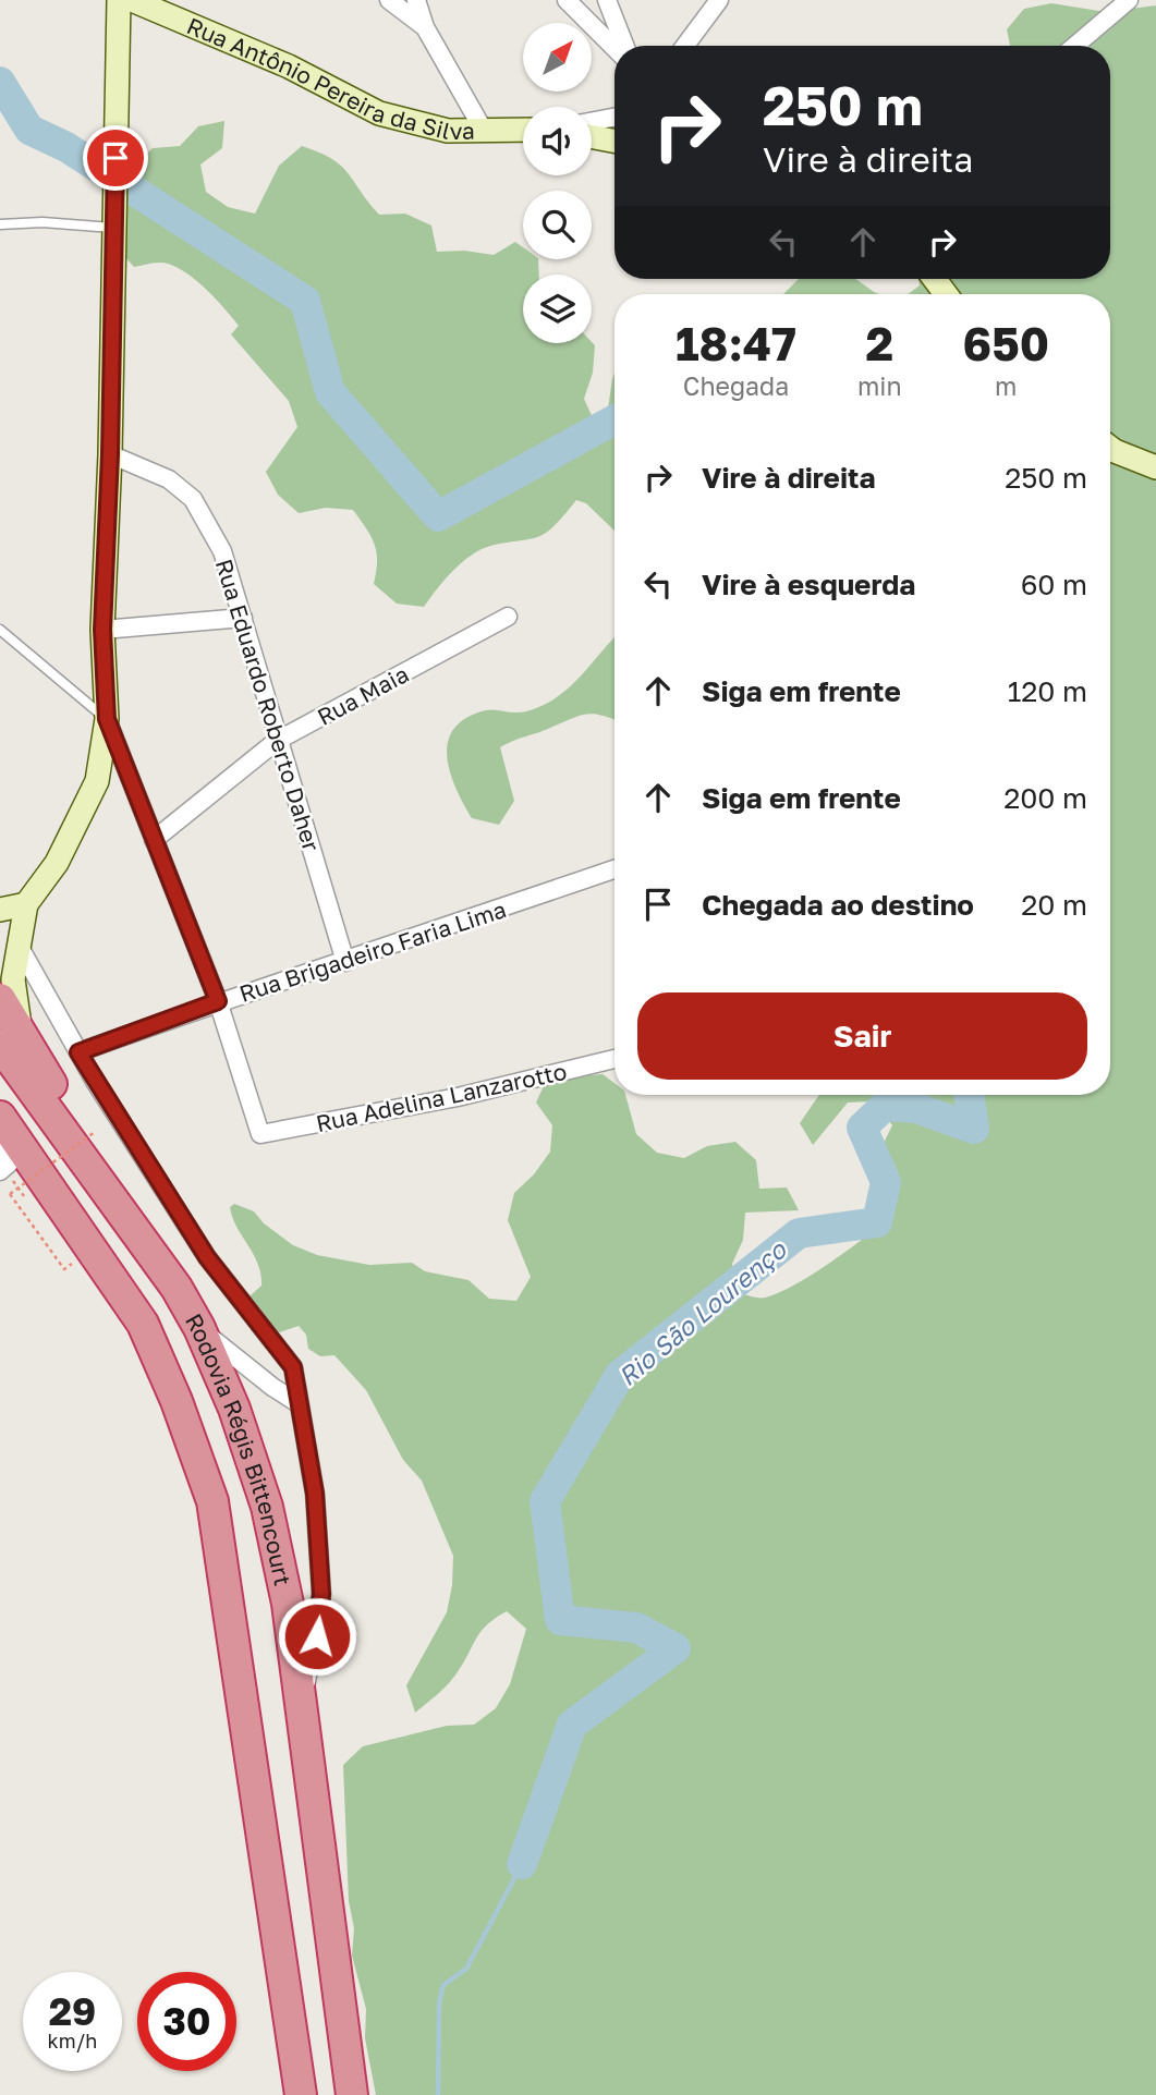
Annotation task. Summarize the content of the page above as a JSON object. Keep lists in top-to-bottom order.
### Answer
{
  "streets": {
    "highway": ["Rodovia Régis Bittencourt"],
    "street": [
      "Rua Antônio Pereira da Silva",
      "Rua Maia",
      "Rua Eduardo Roberto Daher",
      "Rua Brigadeiro Faria Lima",
      "Rua Adelina Lanzarotto"
    ]
  },
  "crossings": [
    ["Rua Maia", "Rua Eduardo Roberto Daher"],
    ["Rua Eduardo Roberto Daher", "Rua Brigadeiro Faria Lima"],
    ["Rua Brigadeiro Faria Lima", "Rua Adelina Lanzarotto"]
  ],
  "water": ["Rio São Lourenço"],
  "north": "top right",
  "page": {
    "turn": ["250 m", "Vire à direita"],
    "eta": [
      "18:47",
      "Chegada",
      "2",
      "min",
      "650",
      "m"
    ],
    "list": [
      {
        "name": "Vire à direita",
        "value": "250 m"
      },
      {
        "name": "Vire à esquerda",
        "value": "60 m"
      },
      {
        "name": "Siga em frente",
        "value": "120 m"
      },
      {
        "name": "Siga em frente",
        "value": "200 m"
      },
      {
        "name": "Chegada ao destino",
        "value": "20 m"
      }
    ],
    "buttons": "Sair",
    "speed": "29 km/h",
    "limit": "30"
  }
}
